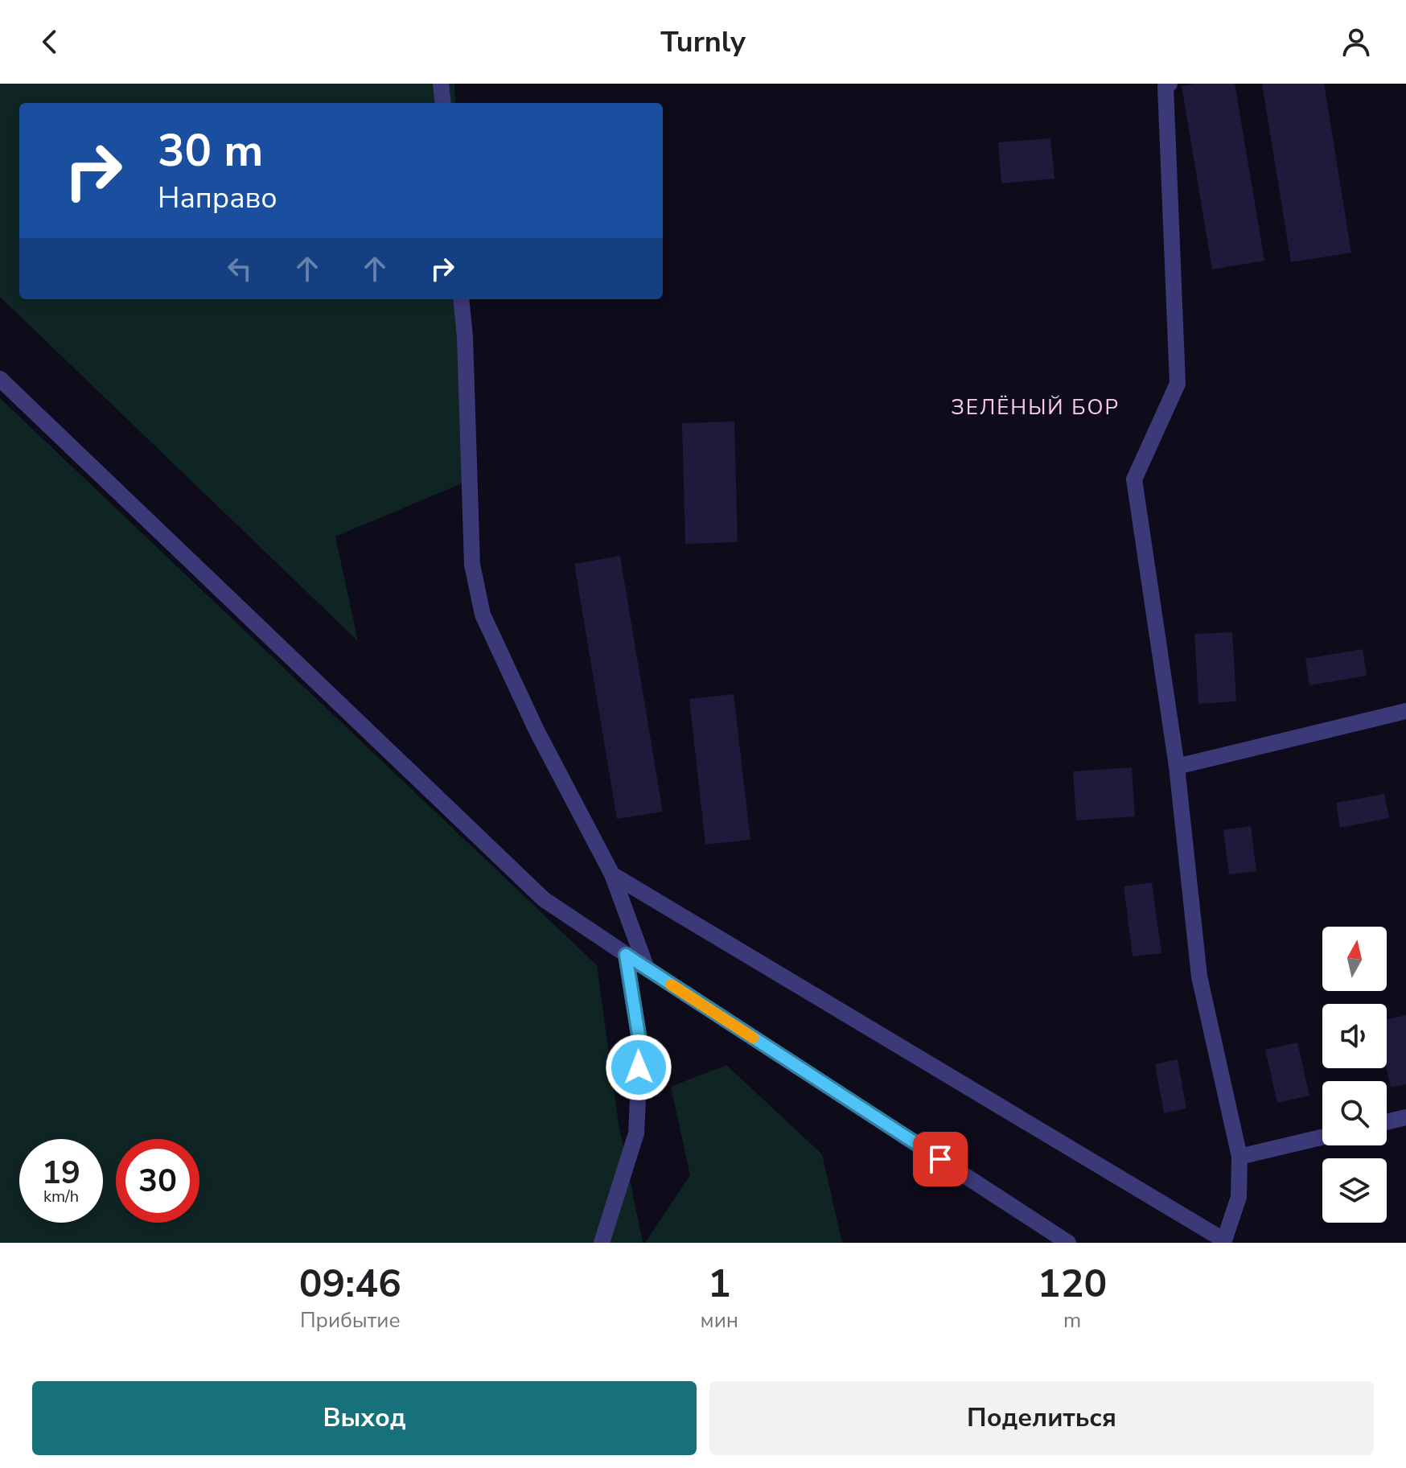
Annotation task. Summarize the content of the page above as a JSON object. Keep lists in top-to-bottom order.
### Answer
{
  "districts": ["ЗЕЛЁНЫЙ БОР"],
  "north": "top",
  "page": {
    "header": "Turnly",
    "turn": ["30 m", "Направо"],
    "speed": "19 km/h",
    "limit": "30",
    "eta": [
      "09:46",
      "Прибытие",
      "1",
      "мин",
      "120",
      "m"
    ],
    "buttons": ["Выход", "Поделиться"]
  }
}
